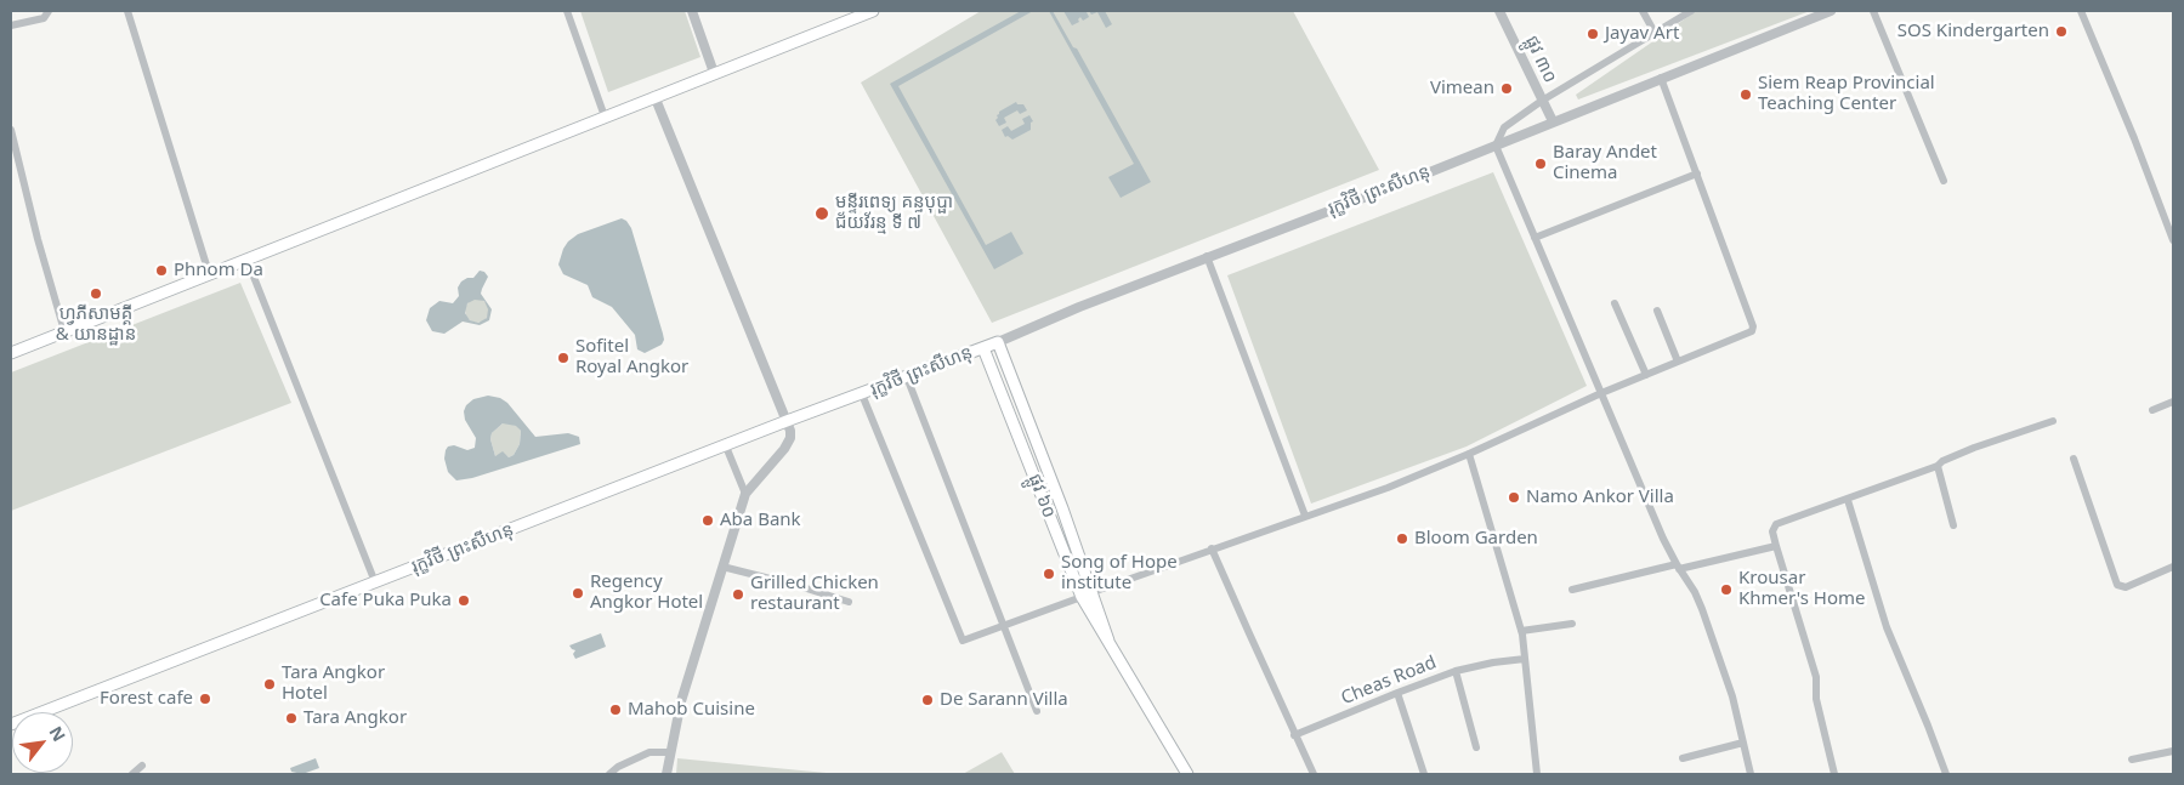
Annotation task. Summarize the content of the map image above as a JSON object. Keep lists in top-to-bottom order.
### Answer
{
  "streets": {
    "main road": ["រុក្ខវិថី ព្រះសីហនុ", "ផ្លូវ ៦០"],
    "street": ["ផ្លូវ ៣០", "Cheas Road"]
  },
  "crossings": [
    ["ផ្លូវ ៣០", "រុក្ខវិថី ព្រះសីហនុ"],
    ["រុក្ខវិថី ព្រះសីហនុ", "ផ្លូវ ៦០"]
  ],
  "places": [
    "SOS Kindergarten",
    "Jayav Art",
    "Vimean",
    "Siem Reap Provincial Teaching Center",
    "Baray Andet Cinema",
    "មន្ទីរពេទ្យ គន្ធបុប្ផា ជ័យវ័រន្ម ទី ៧",
    "Phnom Da",
    "ហ្វភីសាមគ្គី & យានដ្ឋាន",
    "Sofitel Royal Angkor",
    "Namo Ankor Villa",
    "Aba Bank",
    "Bloom Garden",
    "Song of Hope institute",
    "Krousar Khmer's Home",
    "Regency Angkor Hotel",
    "Grilled Chicken restaurant",
    "Cafe Puka Puka",
    "Tara Angkor Hotel",
    "Forest cafe",
    "De Sarann Villa",
    "Mahob Cuisine",
    "Tara Angkor"
  ],
  "north": "top right"
}
